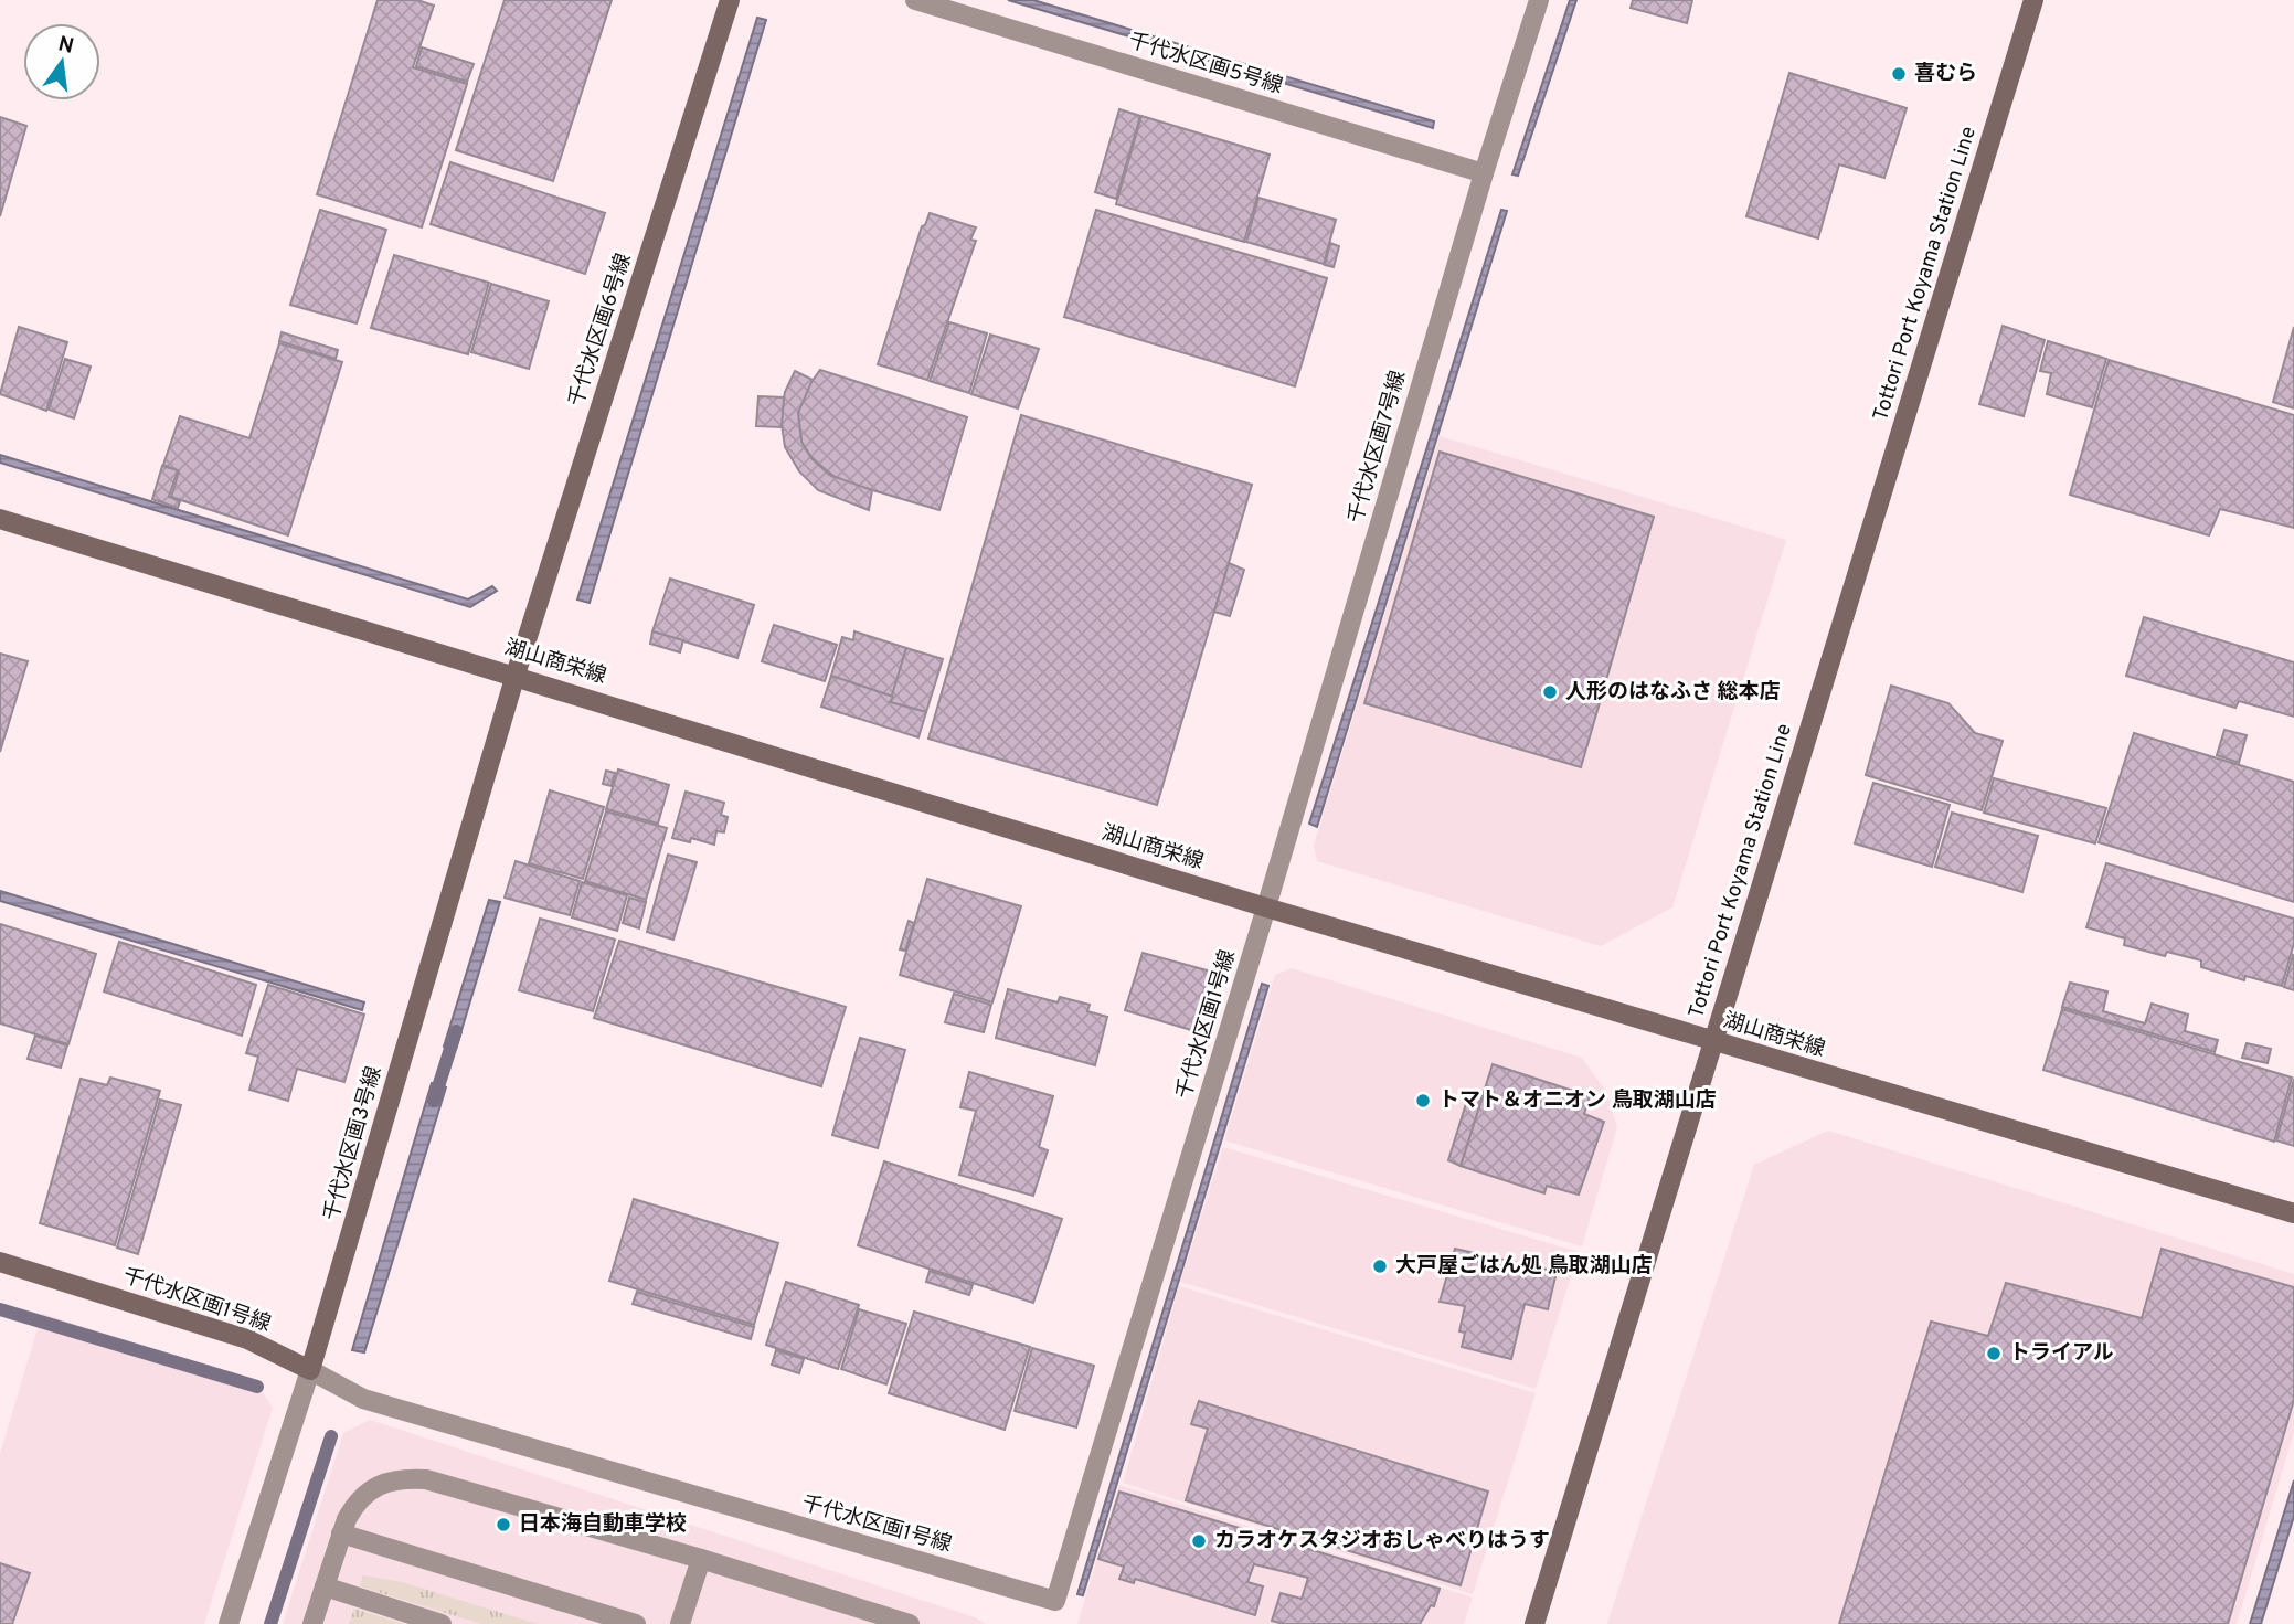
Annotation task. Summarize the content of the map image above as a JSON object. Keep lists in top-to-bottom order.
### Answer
{
  "streets": {
    "street": [
      "千代水区画5号線",
      "Tottori Port Koyama Station Line",
      "千代水区画6号線",
      "千代水区画7号線",
      "湖山商栄線",
      "千代水区画1号線",
      "千代水区画3号線"
    ]
  },
  "crossings": [
    ["千代水区画5号線", "千代水区画7号線"],
    ["Tottori Port Koyama Station Line", "湖山商栄線"],
    ["千代水区画6号線", "湖山商栄線"],
    ["千代水区画6号線", "千代水区画3号線"],
    ["千代水区画7号線", "湖山商栄線"],
    ["千代水区画7号線", "千代水区画1号線"],
    ["湖山商栄線", "千代水区画1号線"],
    ["湖山商栄線", "千代水区画3号線"],
    ["千代水区画1号線", "千代水区画3号線"]
  ],
  "places": [
    "喜むら",
    "人形のはなふさ 総本店",
    "トマト＆オニオン 鳥取湖山店",
    "大戸屋ごはん処 鳥取湖山店",
    "トライアル",
    "日本海自動車学校",
    "カラオケスタジオおしゃべりはうす"
  ],
  "north": "top"
}
